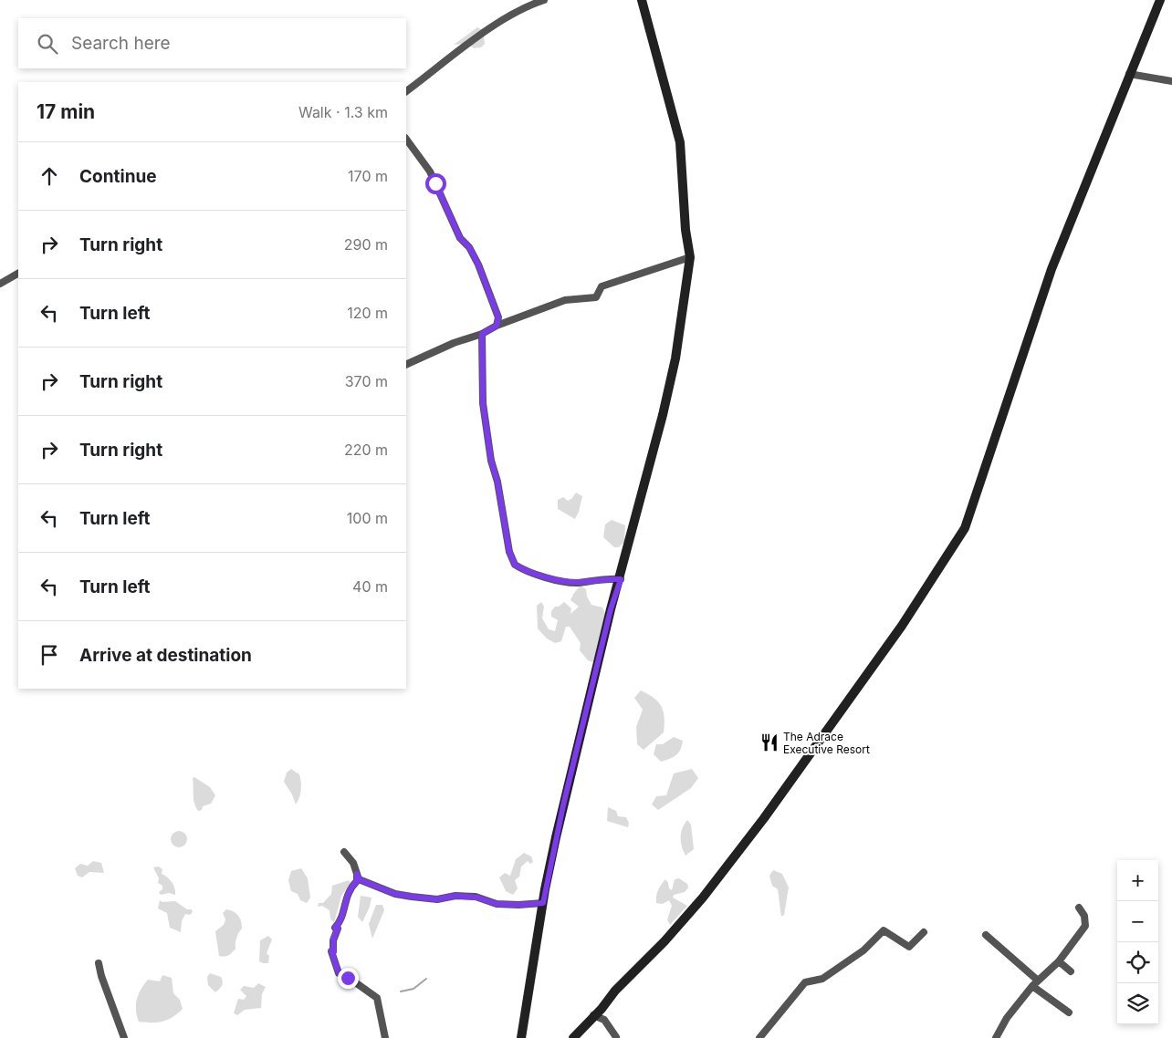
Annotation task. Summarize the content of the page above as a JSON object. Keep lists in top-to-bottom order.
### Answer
{
  "places": {
    "restaurant": ["The Adrace Executive Resort"]
  },
  "page": {
    "search": "Search here",
    "heading": ["17 min", "Walk · 1.3 km"],
    "list": [
      ["Continue", "170 m"],
      ["Turn right", "290 m"],
      ["Turn left", "120 m"],
      ["Turn right", "370 m"],
      ["Turn right", "220 m"],
      ["Turn left", "100 m"],
      ["Turn left", "40 m"],
      "Arrive at destination"
    ],
    "map_buttons": ["+", "−"]
  }
}
